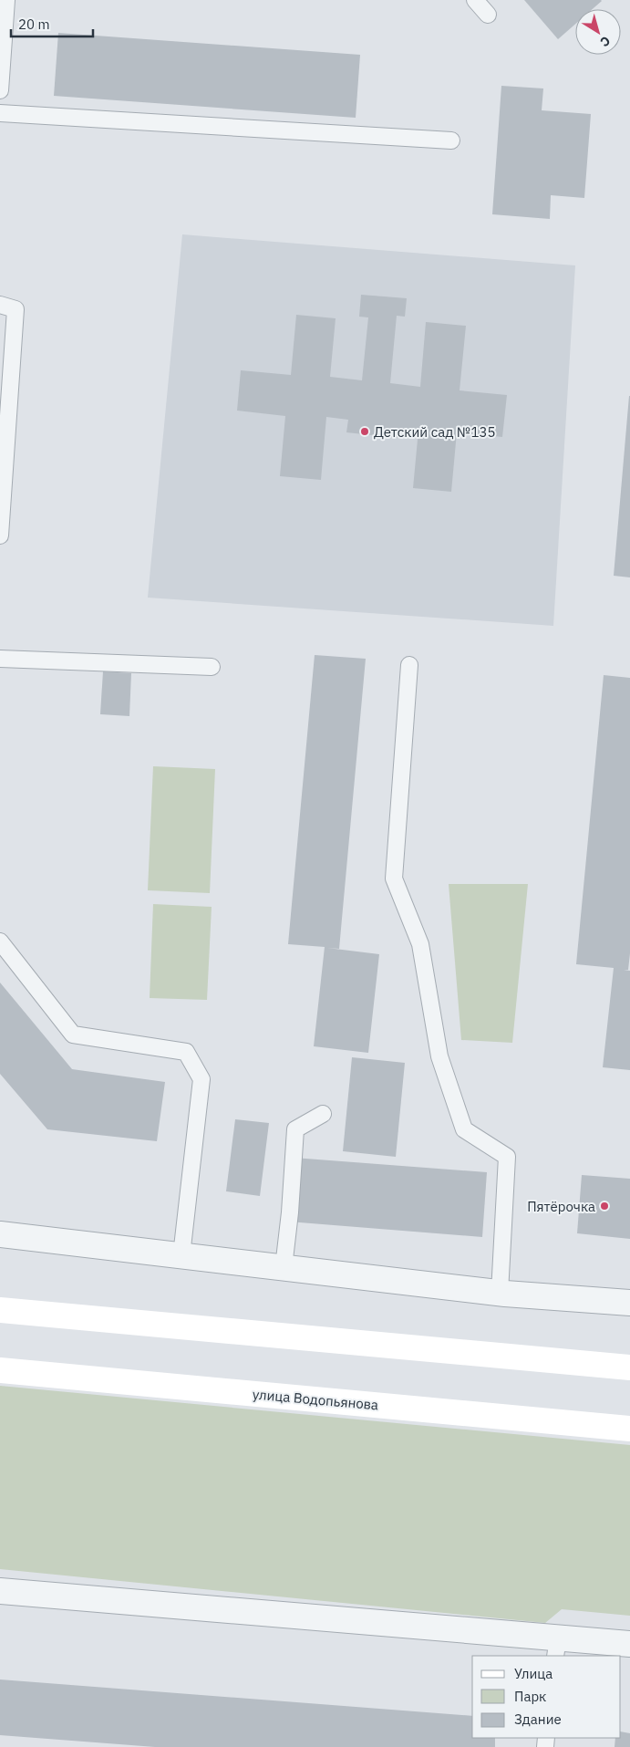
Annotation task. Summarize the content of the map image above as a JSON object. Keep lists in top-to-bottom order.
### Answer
{
  "streets": {
    "main road": ["улица Водопьянова"]
  },
  "places": ["Детский сад №135", "Пятёрочка"],
  "legend": ["Улица", "Парк", "Здание"],
  "scale_bar": "20 m",
  "north": "bottom right"
}
